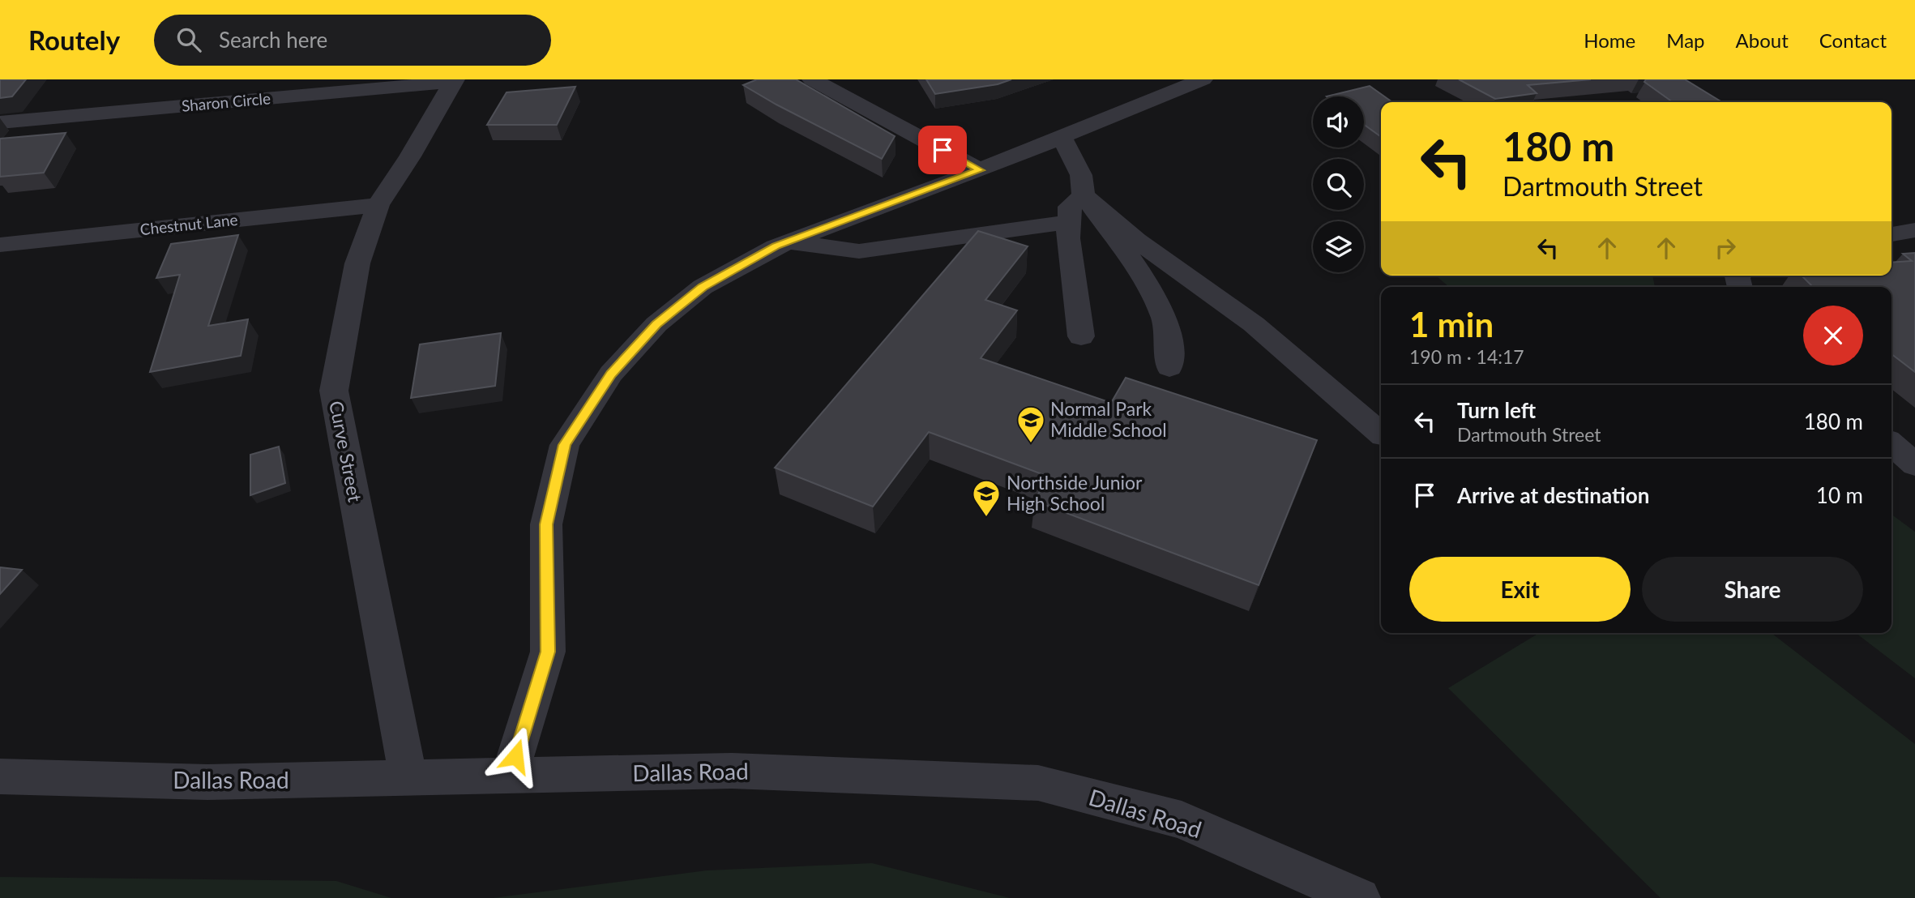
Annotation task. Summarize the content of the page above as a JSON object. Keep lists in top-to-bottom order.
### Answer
{
  "streets": {
    "street": [
      "Sharon Circle",
      "Chestnut Lane",
      "Curve Street",
      "Dallas Road"
    ]
  },
  "crossings": [
    ["Sharon Circle", "Curve Street"],
    ["Chestnut Lane", "Curve Street"],
    ["Curve Street", "Dallas Road"]
  ],
  "places": {
    "school or university": ["Normal Park Middle School", "Northside Junior High School"]
  },
  "page": {
    "header": "Routely",
    "search": "Search here",
    "nav": [
      "Home",
      "Map",
      "About",
      "Contact"
    ],
    "turn": ["180 m", "Dartmouth Street"],
    "heading": ["1 min", "190 m · 14:17"],
    "list": [
      {
        "name": "Turn left",
        "note": "Dartmouth Street",
        "value": "180 m"
      },
      {
        "name": "Arrive at destination",
        "value": "10 m"
      }
    ],
    "buttons": ["Exit", "Share"]
  }
}
